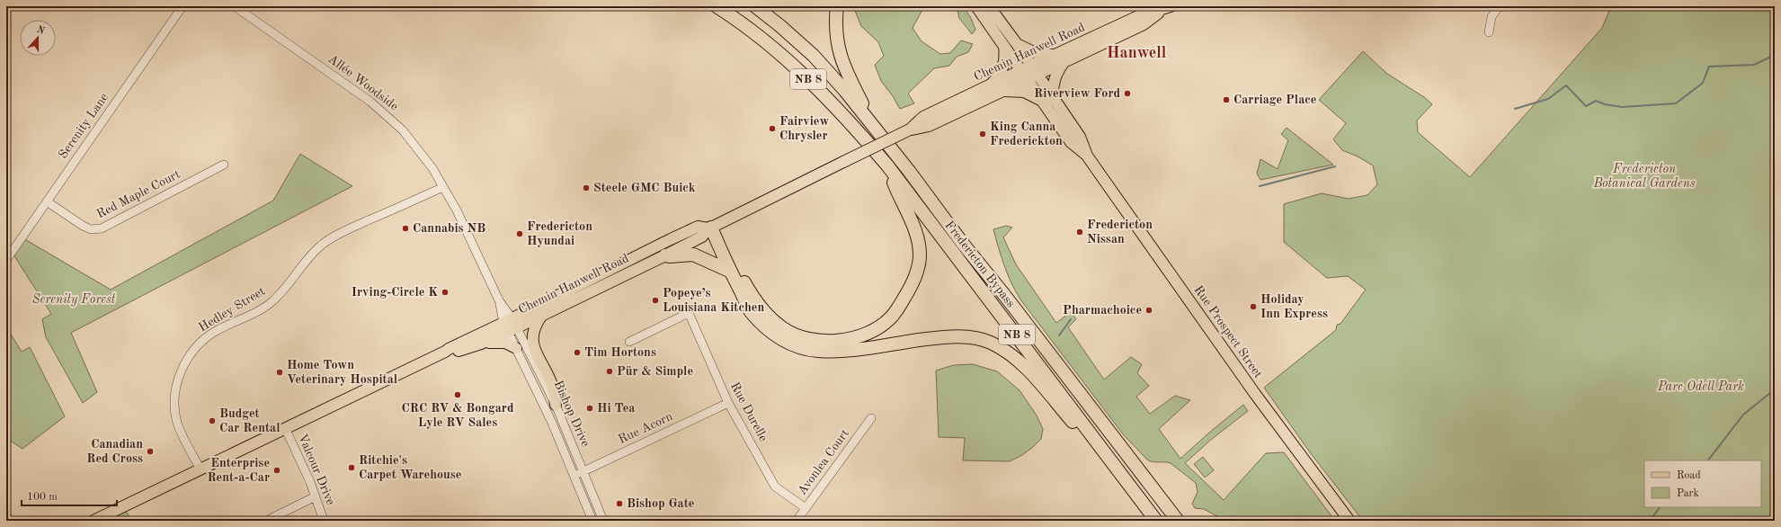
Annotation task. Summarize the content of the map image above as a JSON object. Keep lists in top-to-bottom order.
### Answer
{
  "streets": {
    "highway": ["NB 8", "Fredericton Bypass"],
    "main road": ["Chemin Hanwell Road", "Rue Prospect Street"],
    "street": [
      "Allée Woodside",
      "Serenity Lane",
      "Red Maple Court",
      "Hedley Street",
      "Rue Durelle",
      "Bishop Drive",
      "Rue Acorn",
      "Avonlea Court",
      "Valcour Drive"
    ]
  },
  "crossings": [
    ["Chemin Hanwell Road", "Allée Woodside"],
    ["Chemin Hanwell Road", "Hedley Street"],
    ["Chemin Hanwell Road", "Rue Prospect Street"],
    ["Chemin Hanwell Road", "Bishop Drive"],
    ["Chemin Hanwell Road", "Valcour Drive"],
    ["NB 8", "Fredericton Bypass"],
    ["Allée Woodside", "Hedley Street"],
    ["Allée Woodside", "Bishop Drive"],
    ["Serenity Lane", "Red Maple Court"],
    ["Rue Durelle", "Rue Acorn"],
    ["Rue Durelle", "Avonlea Court"],
    ["Bishop Drive", "Rue Acorn"]
  ],
  "districts": ["Hanwell"],
  "parks": ["Fredericton Botanical Gardens", "Serenity Forest", "Parc Odell Park"],
  "places": [
    "Riverview Ford",
    "Carriage Place",
    "Fairview Chrysler",
    "King Canna Frederickton",
    "Steele GMC Buick",
    "Cannabis NB",
    "Fredericton Nissan",
    "Fredericton Hyundai",
    "Irving-Circle K",
    "Popeye’s Louisiana Kitchen",
    "Holiday Inn Express",
    "Pharmachoice",
    "Tim Hortons",
    "Pür & Simple",
    "Home Town Veterinary Hospital",
    "CRC RV & Bongard Lyle RV Sales",
    "Hi Tea",
    "Budget Car Rental",
    "Canadian Red Cross",
    "Ritchie's Carpet Warehouse",
    "Enterprise Rent-a-Car",
    "Bishop Gate"
  ],
  "legend": ["Road", "Park"],
  "scale_bar": "100 m",
  "north": "top"
}
